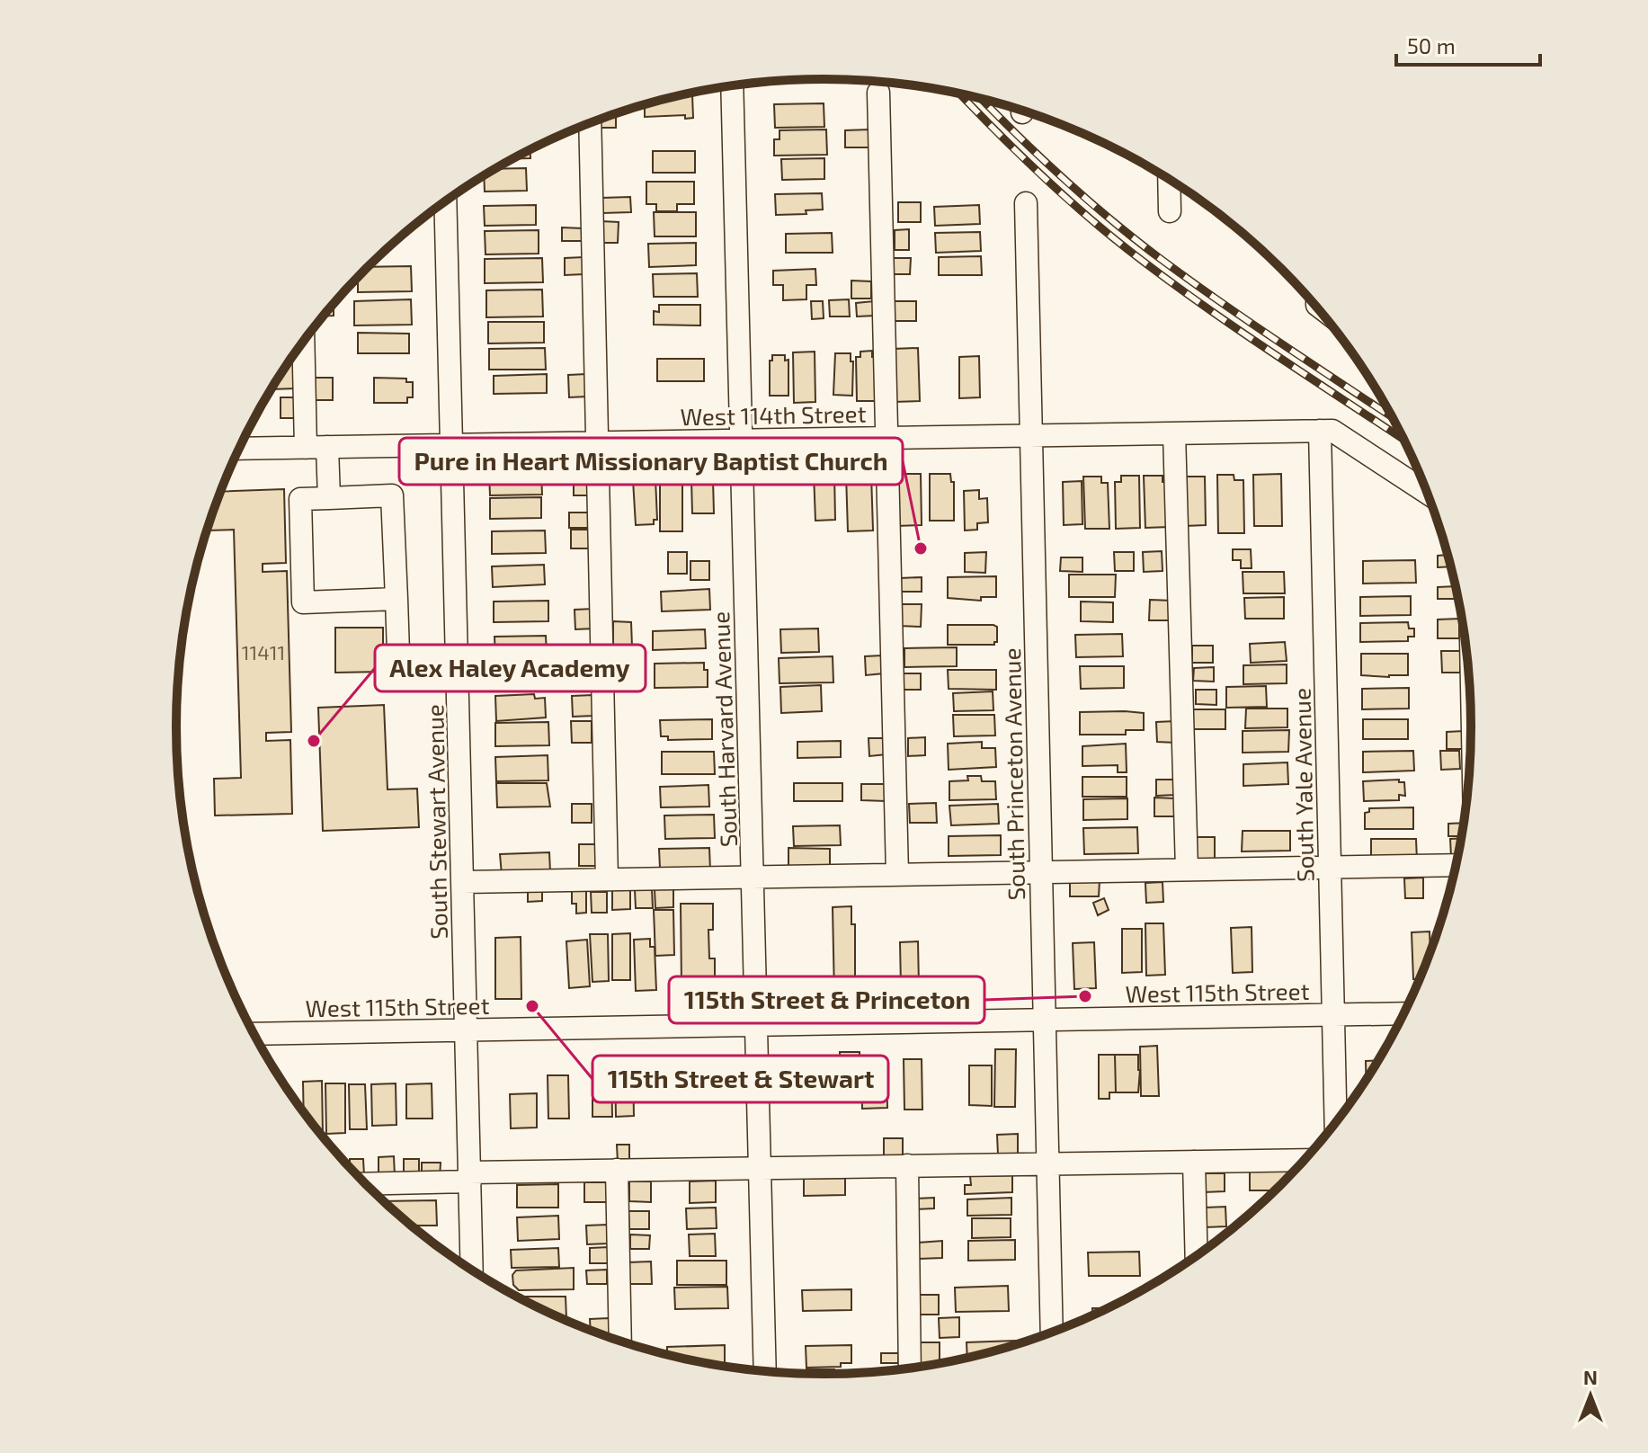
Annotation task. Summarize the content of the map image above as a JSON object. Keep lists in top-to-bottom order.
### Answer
{
  "streets": {
    "street": [
      "West 114th Street",
      "South Harvard Avenue",
      "South Princeton Avenue",
      "South Yale Avenue",
      "South Stewart Avenue",
      "West 115th Street"
    ]
  },
  "crossings": [
    ["West 114th Street", "South Harvard Avenue"],
    ["West 114th Street", "South Princeton Avenue"],
    ["West 114th Street", "South Yale Avenue"],
    ["West 114th Street", "South Stewart Avenue"],
    ["South Harvard Avenue", "West 115th Street"],
    ["South Princeton Avenue", "West 115th Street"],
    ["South Yale Avenue", "West 115th Street"],
    ["South Stewart Avenue", "West 115th Street"]
  ],
  "places": [
    "Pure in Heart Missionary Baptist Church",
    "Alex Haley Academy",
    "115th Street & Princeton",
    "115th Street & Stewart"
  ],
  "house_numbers": ["11411"],
  "scale_bar": "50 m",
  "north": "top"
}
